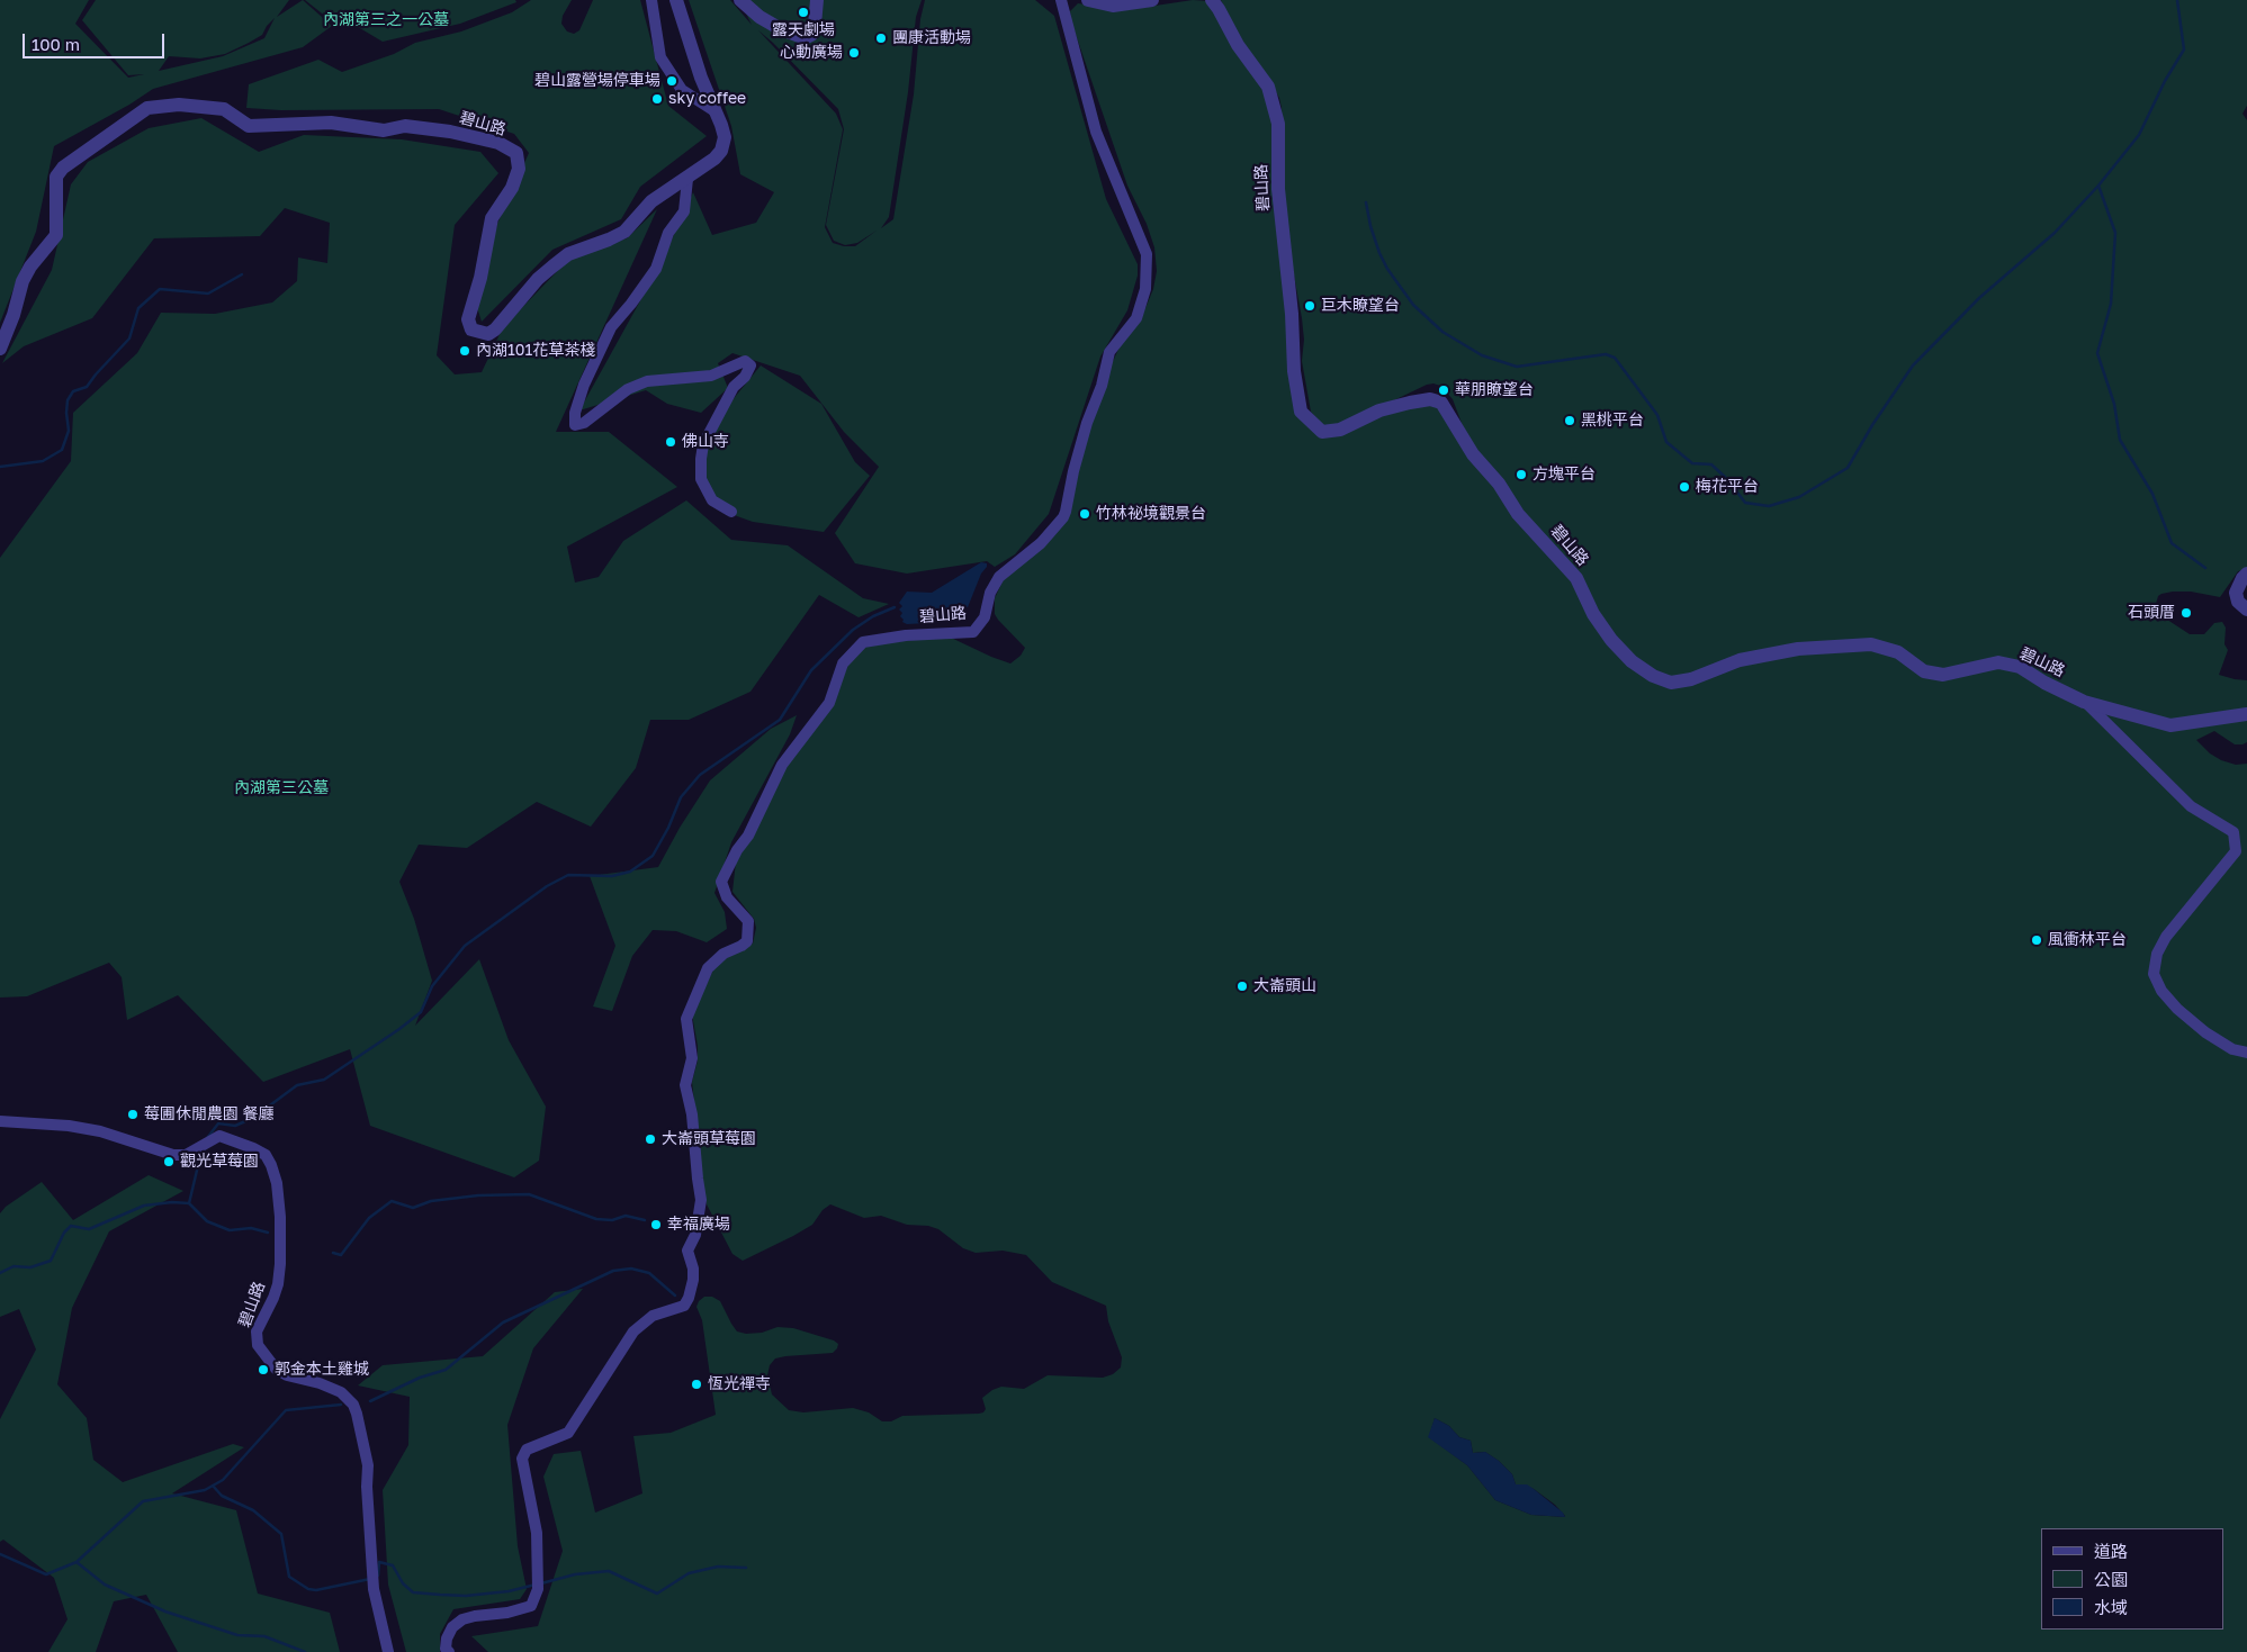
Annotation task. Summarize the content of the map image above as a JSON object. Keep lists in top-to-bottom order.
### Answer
{
  "streets": {
    "street": ["碧山路"]
  },
  "parks": ["內湖第三之一公墓", "內湖第三公墓"],
  "places": [
    "露天劇場",
    "團康活動場",
    "心動廣場",
    "碧山露營場停車場",
    "sky coffee",
    "巨木瞭望台",
    "內湖101花草茶棧",
    "華朋瞭望台",
    "黑桃平台",
    "佛山寺",
    "方塊平台",
    "梅花平台",
    "竹林祕境觀景台",
    "石頭厝",
    "風衝林平台",
    "大崙頭山",
    "莓圃休閒農園 餐廳",
    "大崙頭草莓園",
    "觀光草莓園",
    "幸福廣場",
    "郭金本土雞城",
    "恆光禪寺"
  ],
  "legend": ["道路", "公園", "水域"],
  "scale_bar": "100 m"
}
